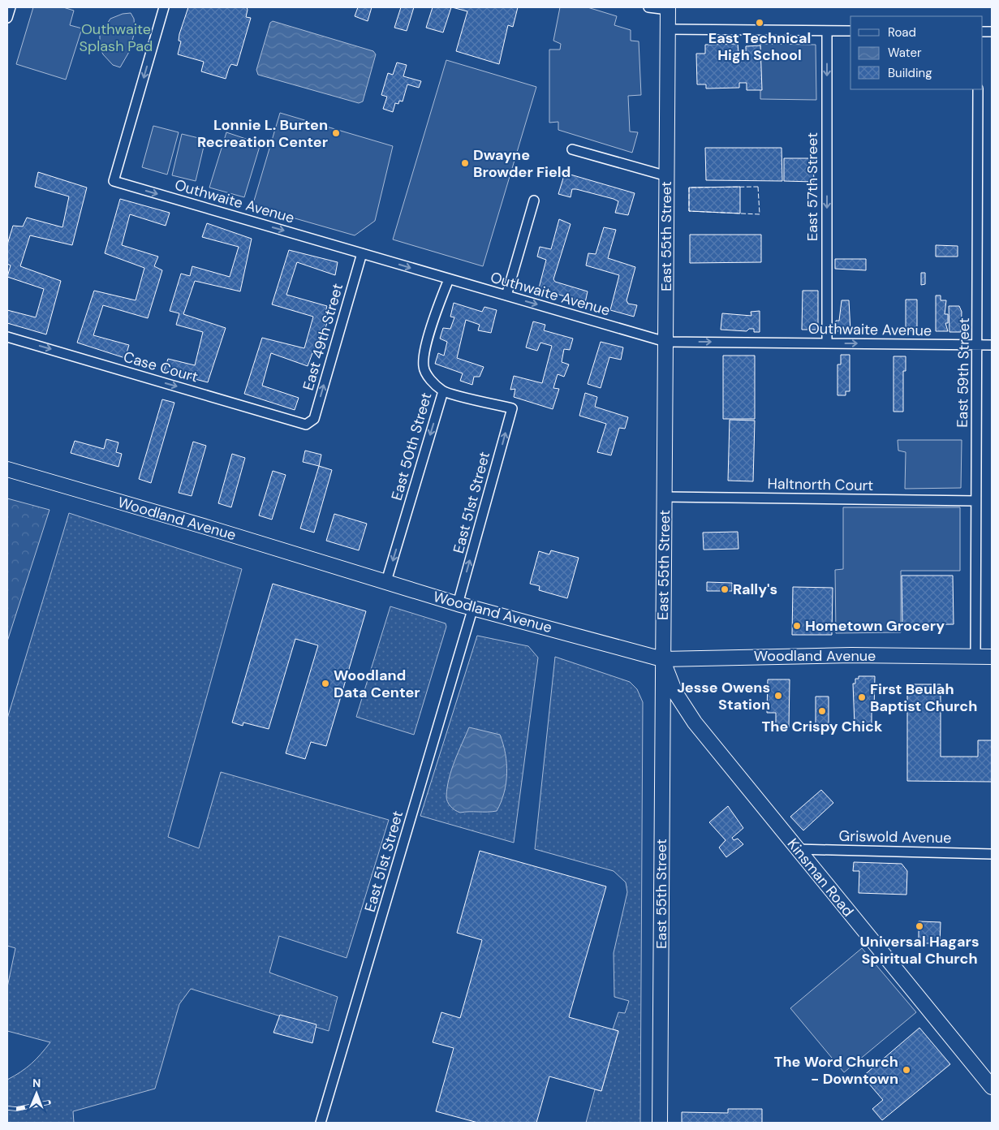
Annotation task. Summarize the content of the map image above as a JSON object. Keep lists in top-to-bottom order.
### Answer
{
  "streets": {
    "main road": ["East 55th Street", "Woodland Avenue", "Kinsman Road"],
    "street": [
      "East 57th Street",
      "Outhwaite Avenue",
      "East 49th Street",
      "Case Court",
      "East 59th Street",
      "East 50th Street",
      "Haltnorth Court",
      "East 51st Street",
      "Griswold Avenue"
    ]
  },
  "crossings": [
    ["East 57th Street", "Outhwaite Avenue"],
    ["Outhwaite Avenue", "East 55th Street"],
    ["Outhwaite Avenue", "East 49th Street"],
    ["Outhwaite Avenue", "East 59th Street"],
    ["Outhwaite Avenue", "East 50th Street"],
    ["East 55th Street", "Haltnorth Court"],
    ["East 55th Street", "Woodland Avenue"],
    ["East 55th Street", "Kinsman Road"],
    ["East 49th Street", "Case Court"],
    ["East 59th Street", "Haltnorth Court"],
    ["East 59th Street", "Woodland Avenue"],
    ["East 50th Street", "East 51st Street"],
    ["East 50th Street", "Woodland Avenue"],
    ["East 51st Street", "Woodland Avenue"],
    ["Woodland Avenue", "Kinsman Road"],
    ["Griswold Avenue", "Kinsman Road"]
  ],
  "one_way": [
    "East 57th Street",
    "Outhwaite Avenue",
    "East 49th Street",
    "Case Court",
    "East 50th Street"
  ],
  "parks": ["Outhwaite Splash Pad"],
  "places": [
    "East Technical High School",
    "Lonnie L. Burten Recreation Center",
    "Dwayne Browder Field",
    "Rally's",
    "Hometown Grocery",
    "Woodland Data Center",
    "Jesse Owens Station",
    "First Beulah Baptist Church",
    "The Crispy Chick",
    "Universal Hagars Spiritual Church",
    "The Word Church - Downtown"
  ],
  "legend": ["Road", "Water", "Building"],
  "north": "top"
}
